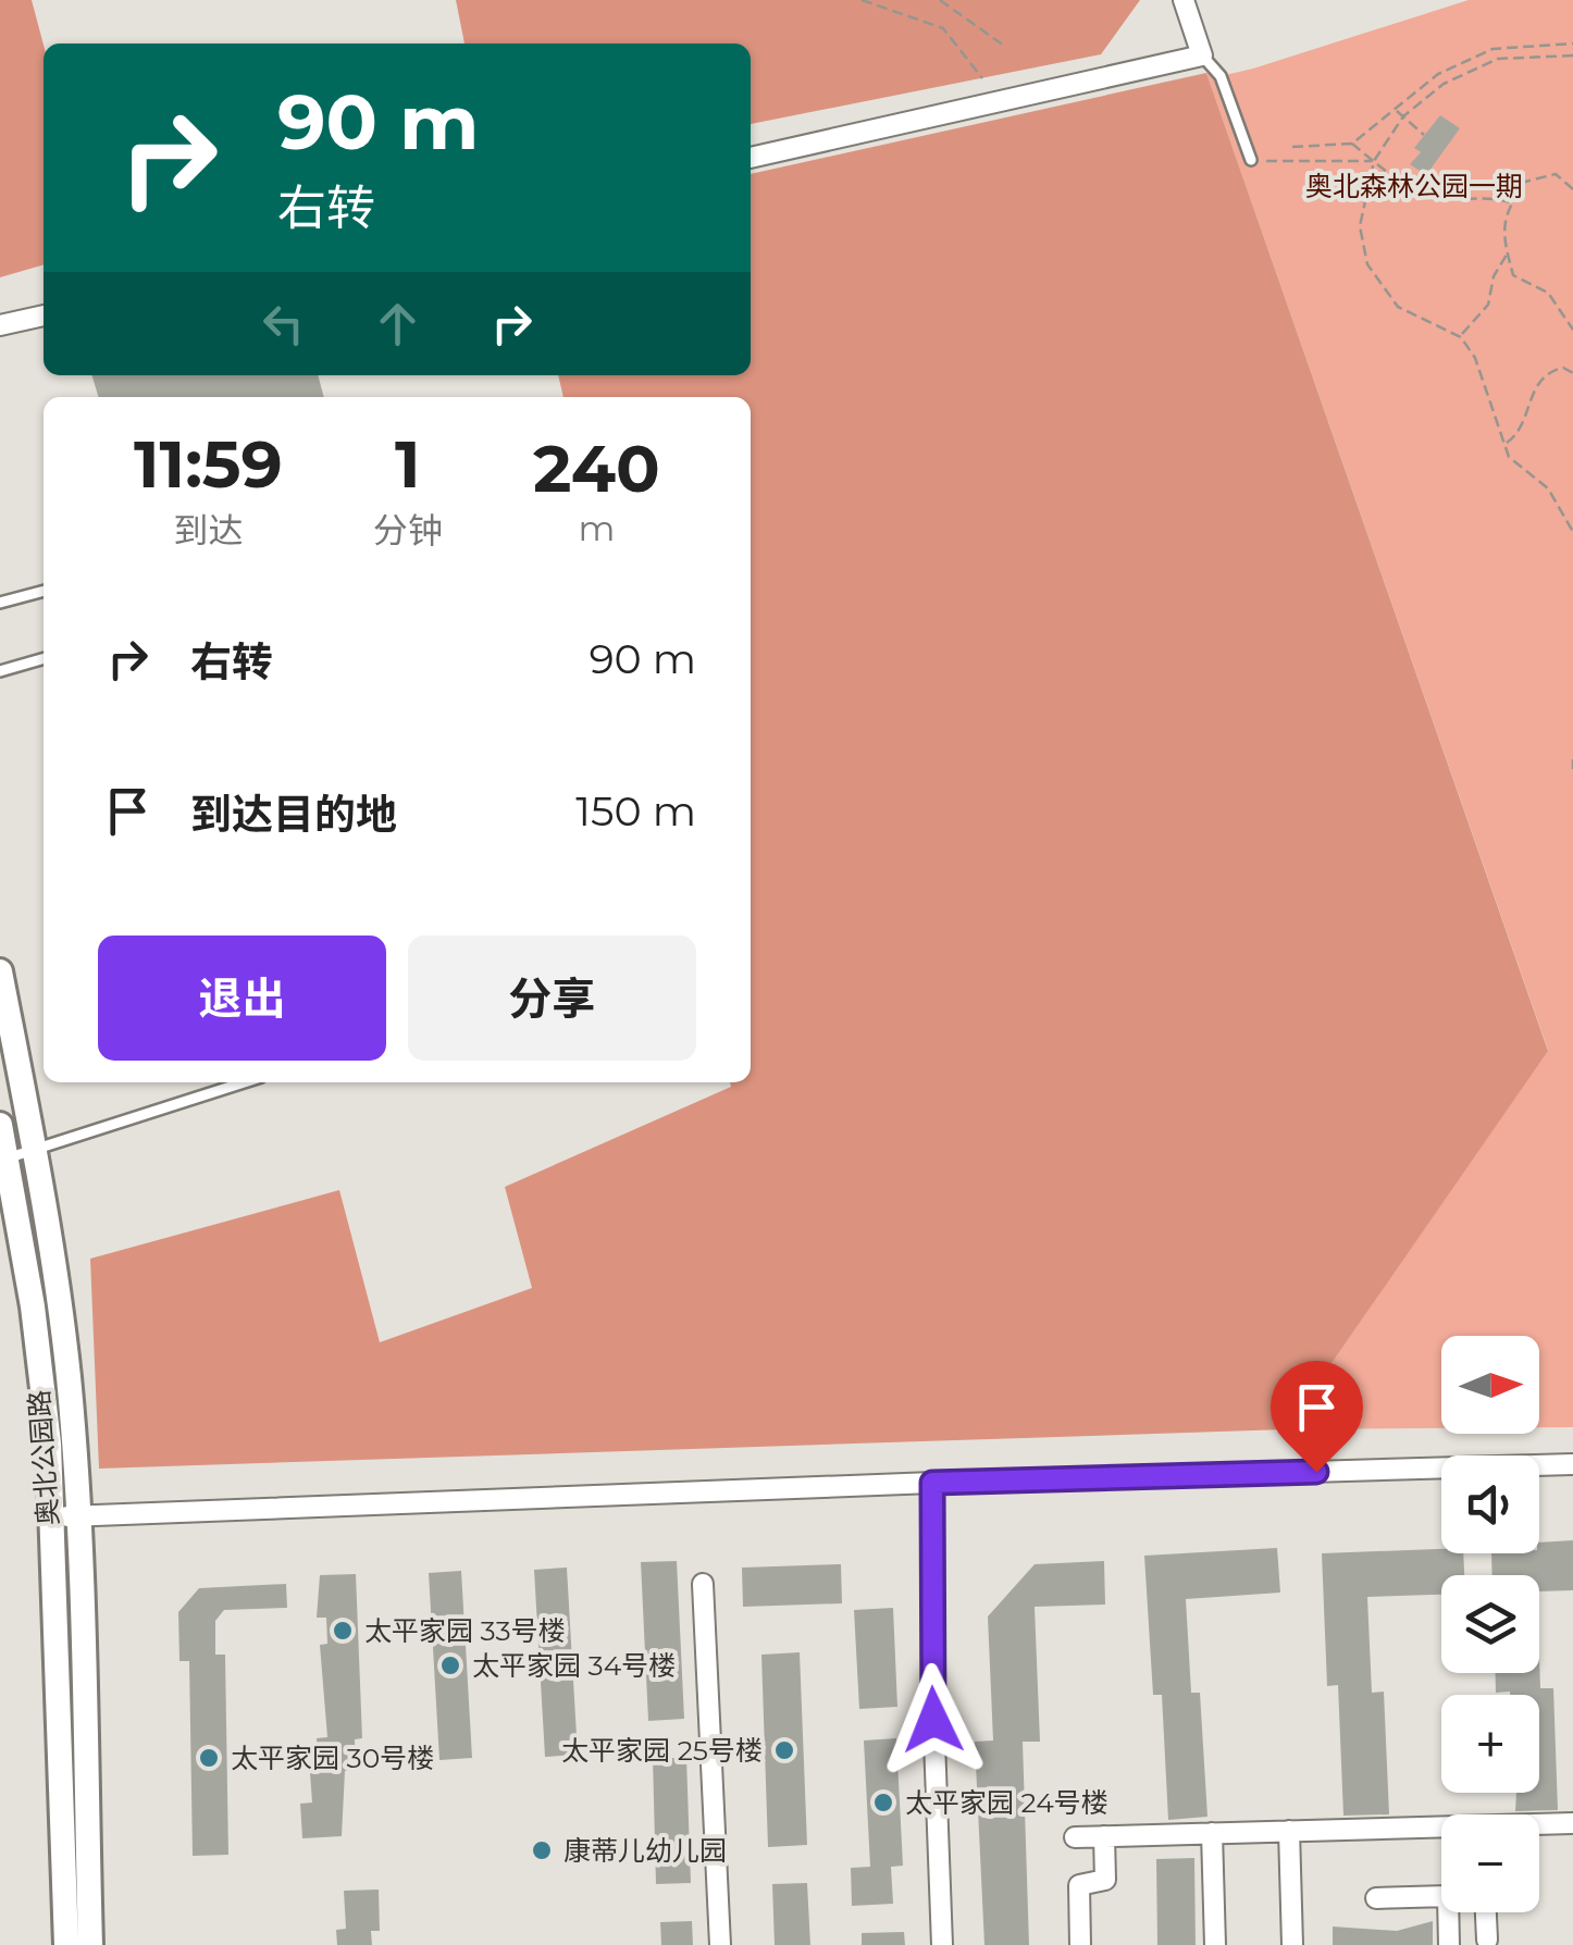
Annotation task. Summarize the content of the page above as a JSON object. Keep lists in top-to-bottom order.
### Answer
{
  "streets": {
    "main road": ["奥北公园路"]
  },
  "parks": ["奥北森林公园一期"],
  "places": [
    "太平家园 33号楼",
    "太平家园 34号楼",
    "太平家园 25号楼",
    "太平家园 30号楼",
    "太平家园 24号楼",
    "康蒂儿幼儿园"
  ],
  "north": "right",
  "page": {
    "turn": ["90 m", "右转"],
    "eta": [
      "11:59",
      "到达",
      "1",
      "分钟",
      "240",
      "m"
    ],
    "list": [
      {
        "name": "右转",
        "value": "90 m"
      },
      {
        "name": "到达目的地",
        "value": "150 m"
      }
    ],
    "buttons": ["退出", "分享"],
    "map_buttons": ["+", "−"]
  }
}
